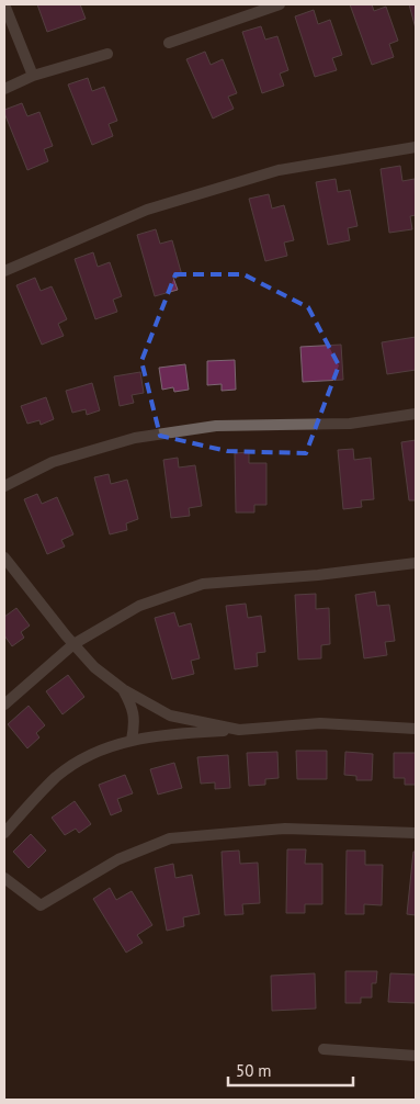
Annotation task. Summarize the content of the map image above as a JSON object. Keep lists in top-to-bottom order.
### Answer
{
  "scale_bar": "50 m"
}
